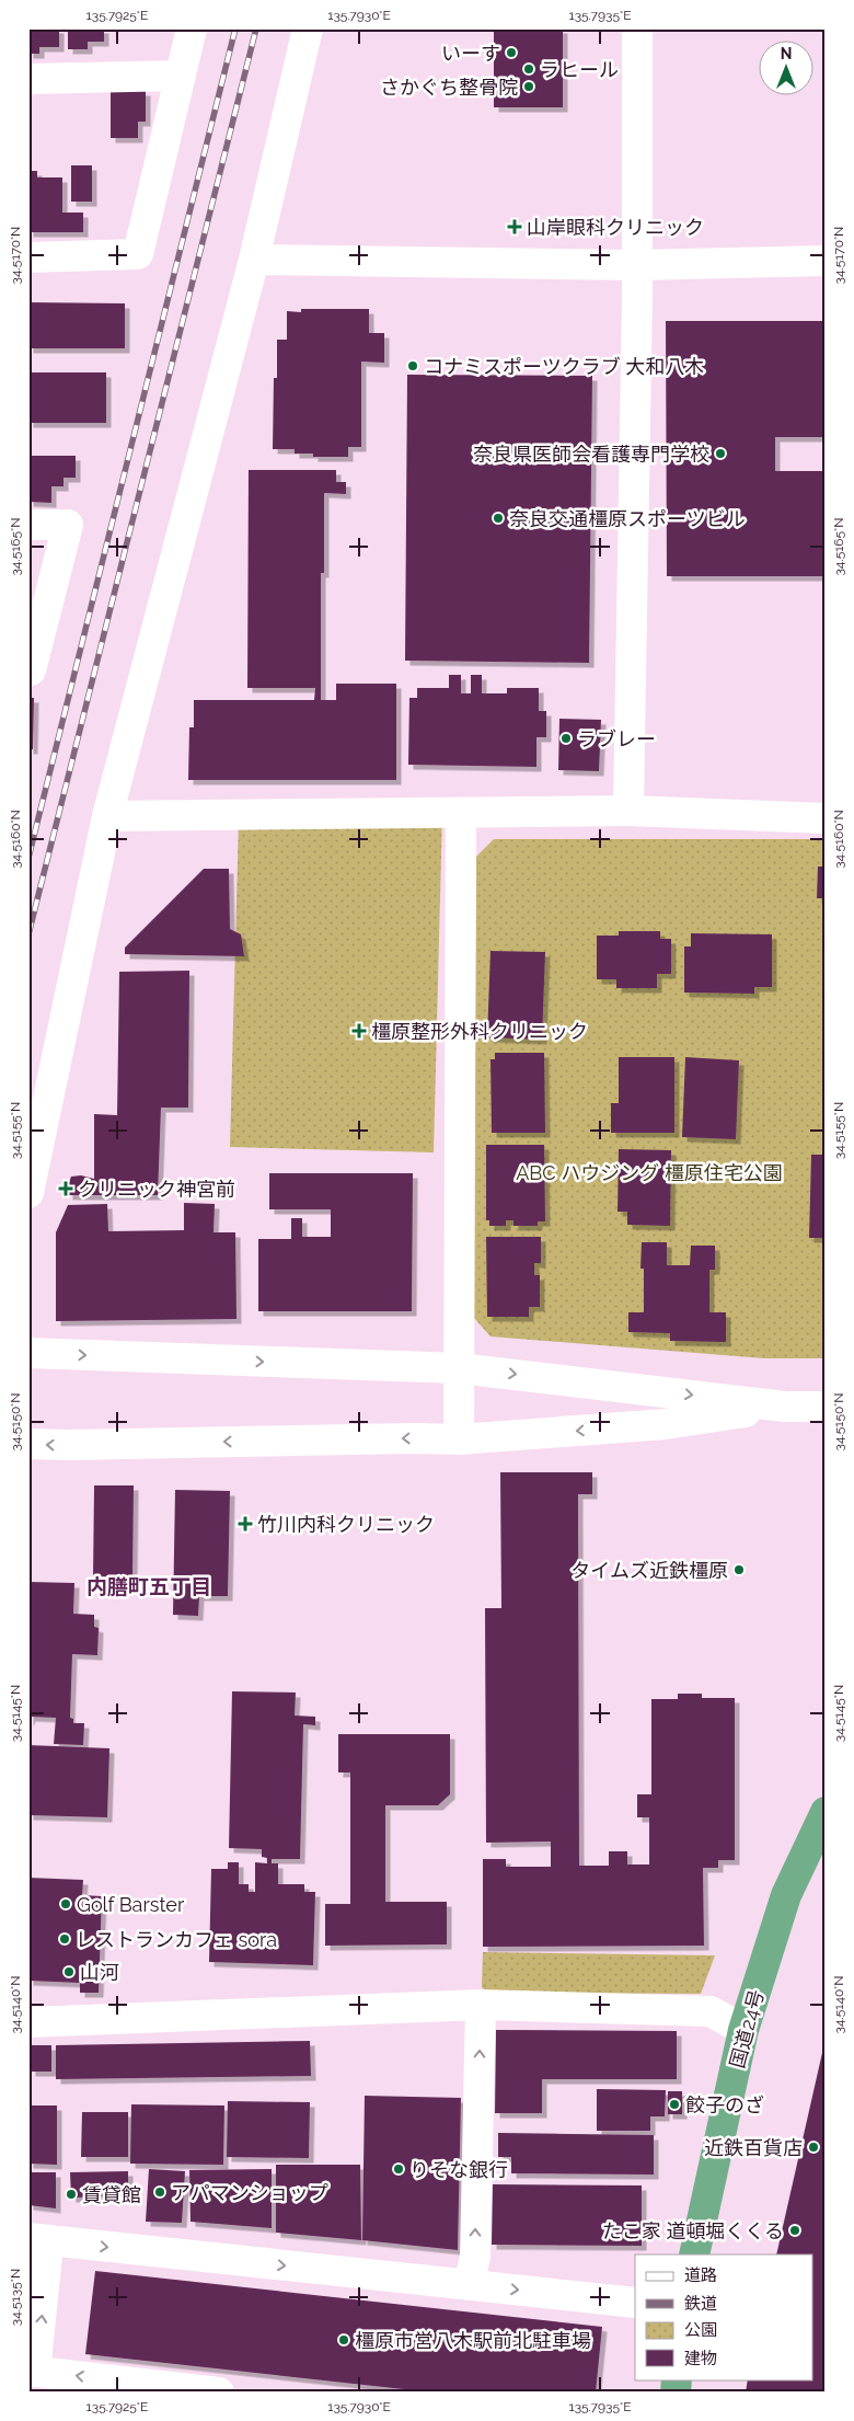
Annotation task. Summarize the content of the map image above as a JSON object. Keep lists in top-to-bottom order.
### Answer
{
  "streets": {
    "highway": ["国道24号"]
  },
  "districts": ["内膳町五丁目"],
  "parks": ["ABC ハウジング 橿原住宅公園"],
  "places": {
    "other": [
      "いーす",
      "ラヒール",
      "さかぐち整骨院",
      "コナミスポーツクラブ 大和八木",
      "奈良県医師会看護専門学校",
      "奈良交通橿原スポーツビル",
      "ラブレー",
      "タイムズ近鉄橿原",
      "Golf Barster",
      "レストランカフェ sora",
      "山河",
      "餃子のざ",
      "近鉄百貨店",
      "りそな銀行",
      "アパマンショップ",
      "賃貸館",
      "たこ家 道頓堀くくる",
      "橿原市営八木駅前北駐車場"
    ],
    "health": [
      "山岸眼科クリニック",
      "橿原整形外科クリニック",
      "クリニック神宮前",
      "竹川内科クリニック"
    ]
  },
  "legend": [
    "道路",
    "鉄道",
    "公園",
    "建物"
  ],
  "north": "top",
  "coordinates": [
    "135.7925°E",
    "135.7930°E",
    "135.7935°E",
    "34.5170°N",
    "34.5165°N",
    "34.5160°N",
    "34.5155°N",
    "34.5150°N",
    "34.5145°N",
    "34.5140°N",
    "34.5135°N"
  ]
}
